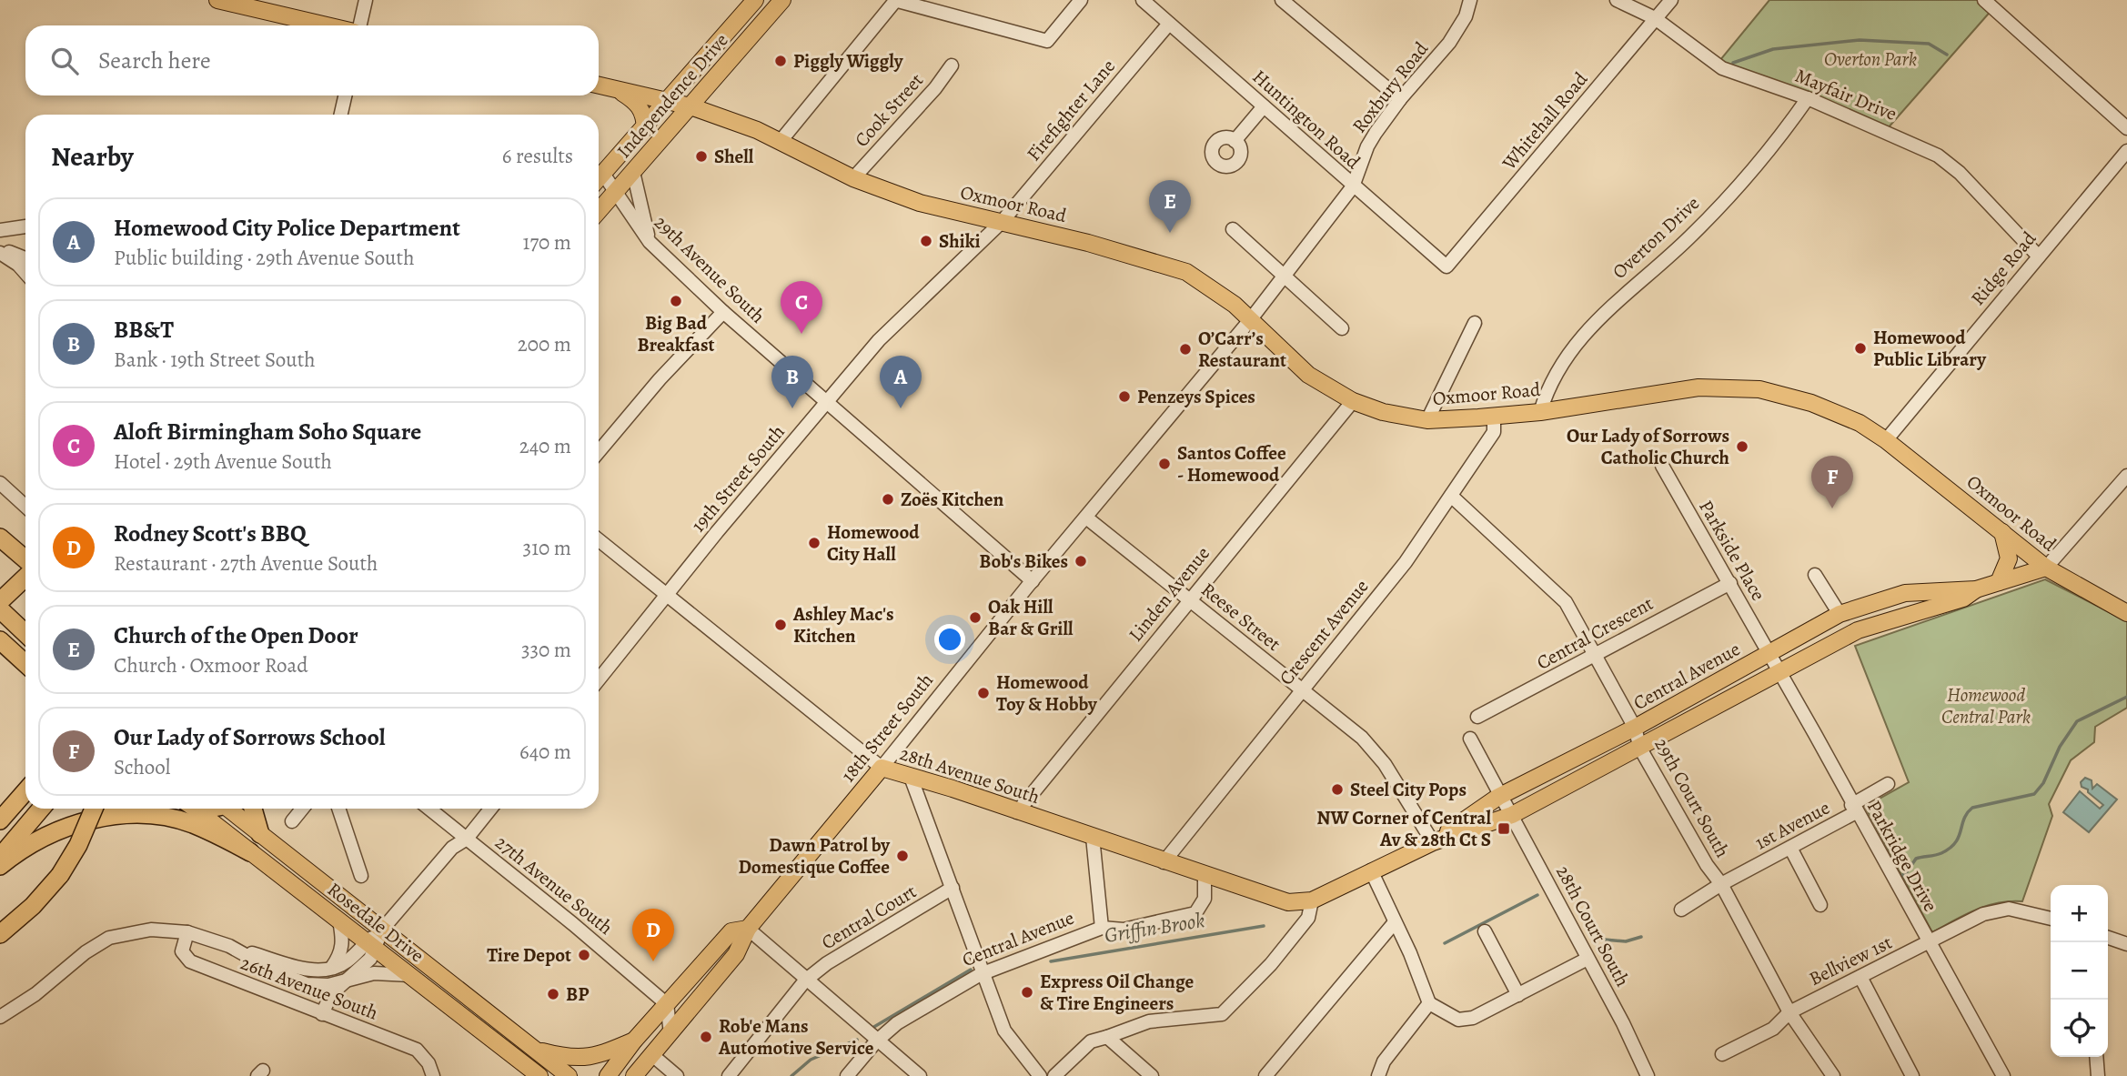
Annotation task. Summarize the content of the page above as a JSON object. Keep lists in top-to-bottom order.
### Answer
{
  "streets": {
    "main road": [
      "Independence Drive",
      "Oxmoor Road",
      "Central Avenue",
      "18th Street South",
      "28th Avenue South",
      "Rosedale Drive"
    ],
    "street": [
      "Roxbury Road",
      "Mayfair Drive",
      "Cook Street",
      "Firefighter Lane",
      "Huntington Road",
      "Whitehall Road",
      "Overton Drive",
      "Ridge Road",
      "29th Avenue South",
      "19th Street South",
      "Parkside Place",
      "Linden Avenue",
      "Reese Street",
      "Crescent Avenue",
      "Central Crescent",
      "29th Court South",
      "1st Avenue",
      "Parkridge Drive",
      "27th Avenue South",
      "Central Court",
      "28th Court South",
      "Bellview 1st",
      "26th Avenue South"
    ]
  },
  "crossings": [
    ["Roxbury Road", "Huntington Road"],
    ["Roxbury Road", "Oxmoor Road"],
    ["Roxbury Road", "18th Street South"],
    ["Mayfair Drive", "Whitehall Road"],
    ["Mayfair Drive", "Overton Drive"],
    ["Mayfair Drive", "Ridge Road"],
    ["Independence Drive", "Oxmoor Road"],
    ["Independence Drive", "29th Avenue South"],
    ["Cook Street", "Oxmoor Road"],
    ["Firefighter Lane", "Huntington Road"],
    ["Firefighter Lane", "Oxmoor Road"],
    ["Firefighter Lane", "19th Street South"],
    ["Huntington Road", "Whitehall Road"],
    ["Oxmoor Road", "Overton Drive"],
    ["Oxmoor Road", "Ridge Road"],
    ["Oxmoor Road", "19th Street South"],
    ["Oxmoor Road", "Linden Avenue"],
    ["Oxmoor Road", "Crescent Avenue"],
    ["Oxmoor Road", "Central Avenue"],
    ["Oxmoor Road", "18th Street South"],
    ["29th Avenue South", "19th Street South"],
    ["29th Avenue South", "18th Street South"],
    ["19th Street South", "28th Avenue South"],
    ["Parkside Place", "Central Crescent"],
    ["Parkside Place", "Central Avenue"],
    ["Parkside Place", "Parkridge Drive"],
    ["Linden Avenue", "Reese Street"],
    ["Linden Avenue", "28th Avenue South"],
    ["Reese Street", "Crescent Avenue"],
    ["Reese Street", "Central Avenue"],
    ["Reese Street", "18th Street South"],
    ["Crescent Avenue", "28th Avenue South"],
    ["Crescent Avenue", "29th Court South"],
    ["Central Crescent", "29th Court South"],
    ["Central Avenue", "28th Avenue South"],
    ["Central Avenue", "29th Court South"],
    ["Central Avenue", "Parkridge Drive"],
    ["Central Avenue", "28th Court South"],
    ["18th Street South", "28th Avenue South"],
    ["29th Court South", "1st Avenue"],
    ["29th Court South", "Bellview 1st"],
    ["1st Avenue", "Parkridge Drive"],
    ["Parkridge Drive", "Bellview 1st"]
  ],
  "water": ["Griffin Brook"],
  "parks": ["Overton Park", "Homewood Central Park"],
  "places": {
    "other": [
      "Piggly Wiggly",
      "Shell",
      "Shiki",
      "Big Bad Breakfast",
      "Homewood Public Library",
      "O’Carr’s Restaurant",
      "Penzeys Spices",
      "Our Lady of Sorrows Catholic Church",
      "Santos Coffee - Homewood",
      "Zoës Kitchen",
      "Homewood City Hall",
      "Bob's Bikes",
      "Oak Hill Bar & Grill",
      "Ashley Mac's Kitchen",
      "Homewood Toy & Hobby",
      "Steel City Pops",
      "Dawn Patrol by Domestique Coffee",
      "Tire Depot",
      "Express Oil Change & Tire Engineers",
      "BP",
      "Rob'e Mans Automotive Service"
    ],
    "transit": ["NW Corner of Central Av & 28th Ct S"]
  },
  "page": {
    "search": "Search here",
    "heading": ["Nearby", "6 results"],
    "pins": [
      "E",
      "C",
      "A",
      "B",
      "F",
      "D"
    ],
    "list": [
      {
        "mark": "A",
        "name": "Homewood City Police Department",
        "note": "Public building · 29th Avenue South",
        "value": "170 m"
      },
      {
        "mark": "B",
        "name": "BB&T",
        "note": "Bank · 19th Street South",
        "value": "200 m"
      },
      {
        "mark": "C",
        "name": "Aloft Birmingham Soho Square",
        "note": "Hotel · 29th Avenue South",
        "value": "240 m"
      },
      {
        "mark": "D",
        "name": "Rodney Scott's BBQ",
        "note": "Restaurant · 27th Avenue South",
        "value": "310 m"
      },
      {
        "mark": "E",
        "name": "Church of the Open Door",
        "note": "Church · Oxmoor Road",
        "value": "330 m"
      },
      {
        "mark": "F",
        "name": "Our Lady of Sorrows School",
        "note": "School",
        "value": "640 m"
      }
    ],
    "map_buttons": ["+", "−"]
  }
}
